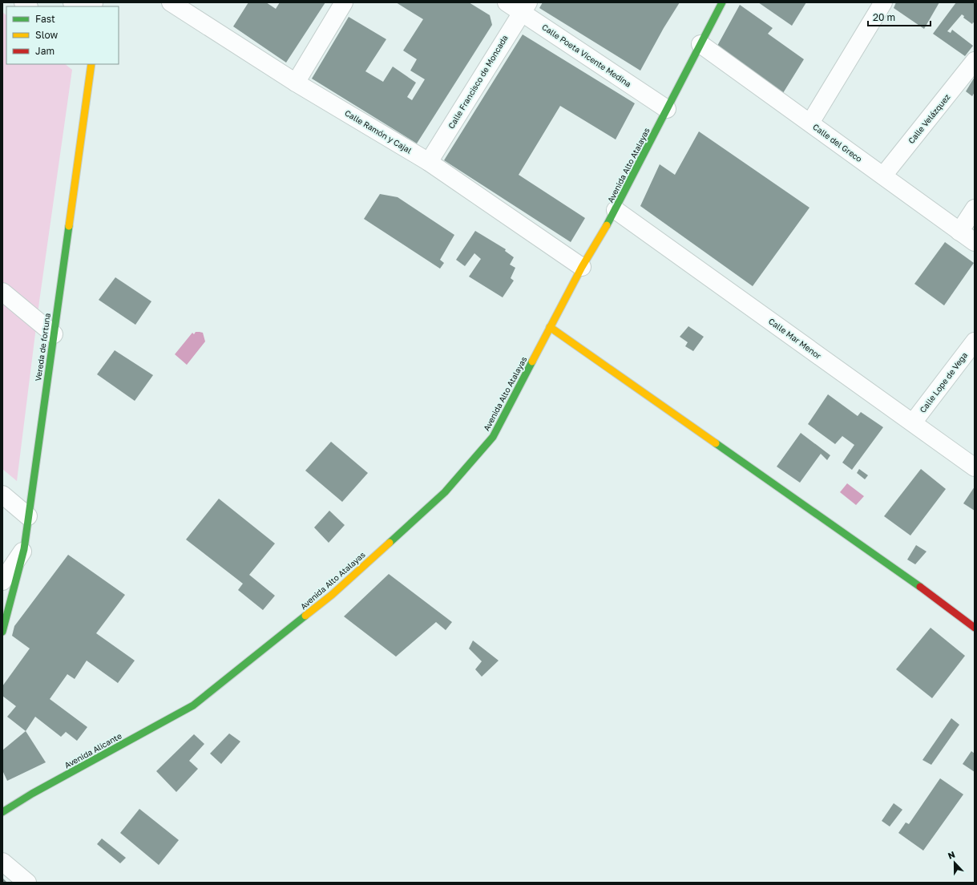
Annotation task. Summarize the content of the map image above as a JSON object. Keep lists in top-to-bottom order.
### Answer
{
  "streets": {
    "main road": ["Avenida Alto Atalayas", "Vereda de fortuna", "Avenida Alicante"],
    "street": [
      "Calle Poeta Vicente Medina",
      "Calle Francisco de Moncada",
      "Calle Velázquez",
      "Calle Ramón y Cajal",
      "Calle del Greco",
      "Calle Mar Menor",
      "Calle Lope de Vega"
    ]
  },
  "crossings": [
    ["Calle Poeta Vicente Medina", "Calle Francisco de Moncada"],
    ["Calle Poeta Vicente Medina", "Avenida Alto Atalayas"],
    ["Calle Francisco de Moncada", "Calle Ramón y Cajal"],
    ["Calle Velázquez", "Calle del Greco"],
    ["Calle Ramón y Cajal", "Avenida Alto Atalayas"],
    ["Calle del Greco", "Avenida Alto Atalayas"],
    ["Avenida Alto Atalayas", "Calle Mar Menor"],
    ["Avenida Alto Atalayas", "Avenida Alicante"],
    ["Calle Mar Menor", "Calle Lope de Vega"]
  ],
  "legend": ["Fast", "Slow", "Jam"],
  "scale_bar": "20 m",
  "north": "top"
}
